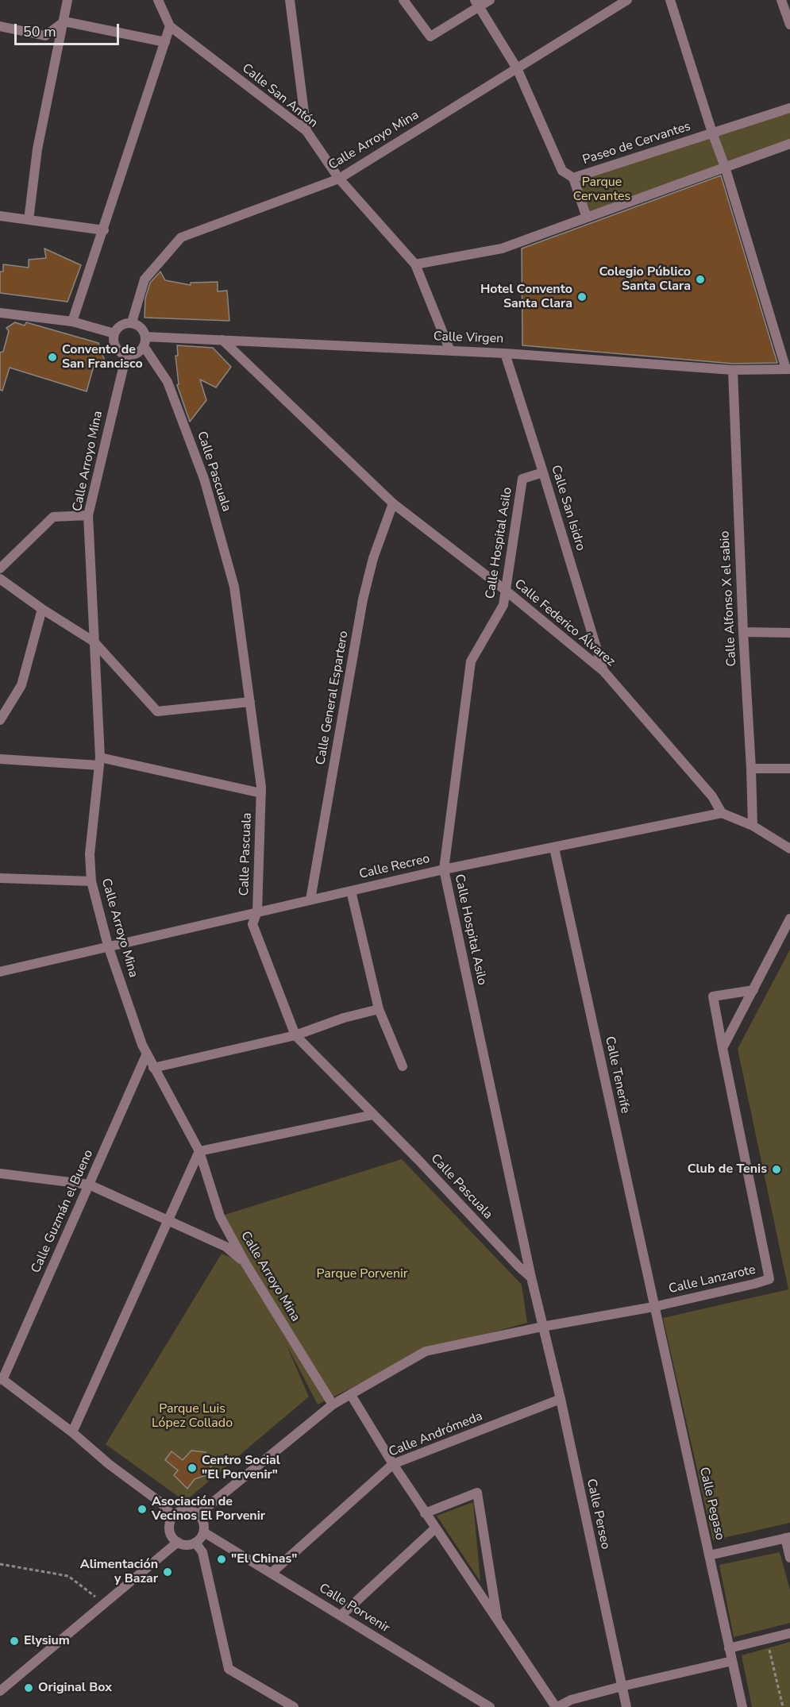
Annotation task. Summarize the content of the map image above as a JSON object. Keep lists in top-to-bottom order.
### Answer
{
  "streets": {
    "street": [
      "Calle San Antón",
      "Calle Arroyo Mina",
      "Paseo de Cervantes",
      "Calle Virgen",
      "Calle Pascuala",
      "Calle San Isidro",
      "Calle Hospital Asilo",
      "Calle Alfonso X el sabio",
      "Calle Federico Álvarez",
      "Calle General Espartero",
      "Calle Recreo",
      "Calle Tenerife",
      "Calle Guzmán el Bueno",
      "Calle Lanzarote",
      "Calle Andrómeda",
      "Calle Pegaso",
      "Calle Perseo",
      "Calle Porvenir"
    ]
  },
  "crossings": [
    ["Calle San Antón", "Calle Arroyo Mina"],
    ["Calle San Antón", "Calle Virgen"],
    ["Calle Arroyo Mina", "Calle Virgen"],
    ["Calle Arroyo Mina", "Calle Pascuala"],
    ["Calle Arroyo Mina", "Calle Recreo"],
    ["Calle Arroyo Mina", "Calle Guzmán el Bueno"],
    ["Calle Arroyo Mina", "Calle Lanzarote"],
    ["Calle Virgen", "Calle Pascuala"],
    ["Calle Virgen", "Calle San Isidro"],
    ["Calle Virgen", "Calle Alfonso X el sabio"],
    ["Calle Virgen", "Calle Federico Álvarez"],
    ["Calle Pascuala", "Calle Hospital Asilo"],
    ["Calle Pascuala", "Calle Recreo"],
    ["Calle San Isidro", "Calle Hospital Asilo"],
    ["Calle San Isidro", "Calle Federico Álvarez"],
    ["Calle Hospital Asilo", "Calle Federico Álvarez"],
    ["Calle Hospital Asilo", "Calle Recreo"],
    ["Calle Hospital Asilo", "Calle Lanzarote"],
    ["Calle Hospital Asilo", "Calle Perseo"],
    ["Calle Federico Álvarez", "Calle General Espartero"],
    ["Calle Federico Álvarez", "Calle Recreo"],
    ["Calle General Espartero", "Calle Recreo"],
    ["Calle Recreo", "Calle Tenerife"],
    ["Calle Tenerife", "Calle Lanzarote"],
    ["Calle Tenerife", "Calle Pegaso"],
    ["Calle Lanzarote", "Calle Pegaso"],
    ["Calle Lanzarote", "Calle Perseo"],
    ["Calle Lanzarote", "Calle Porvenir"],
    ["Calle Andrómeda", "Calle Perseo"],
    ["Calle Andrómeda", "Calle Porvenir"]
  ],
  "parks": ["Parque Cervantes", "Parque Porvenir", "Parque Luis López Collado"],
  "places": [
    "Colegio Público Santa Clara",
    "Hotel Convento Santa Clara",
    "Convento de San Francisco",
    "Club de Tenis",
    "Centro Social \"El Porvenir\"",
    "Asociación de Vecinos El Porvenir",
    "\"El Chinas\"",
    "Alimentación y Bazar",
    "Elysium",
    "Original Box"
  ],
  "scale_bar": "50 m"
}
